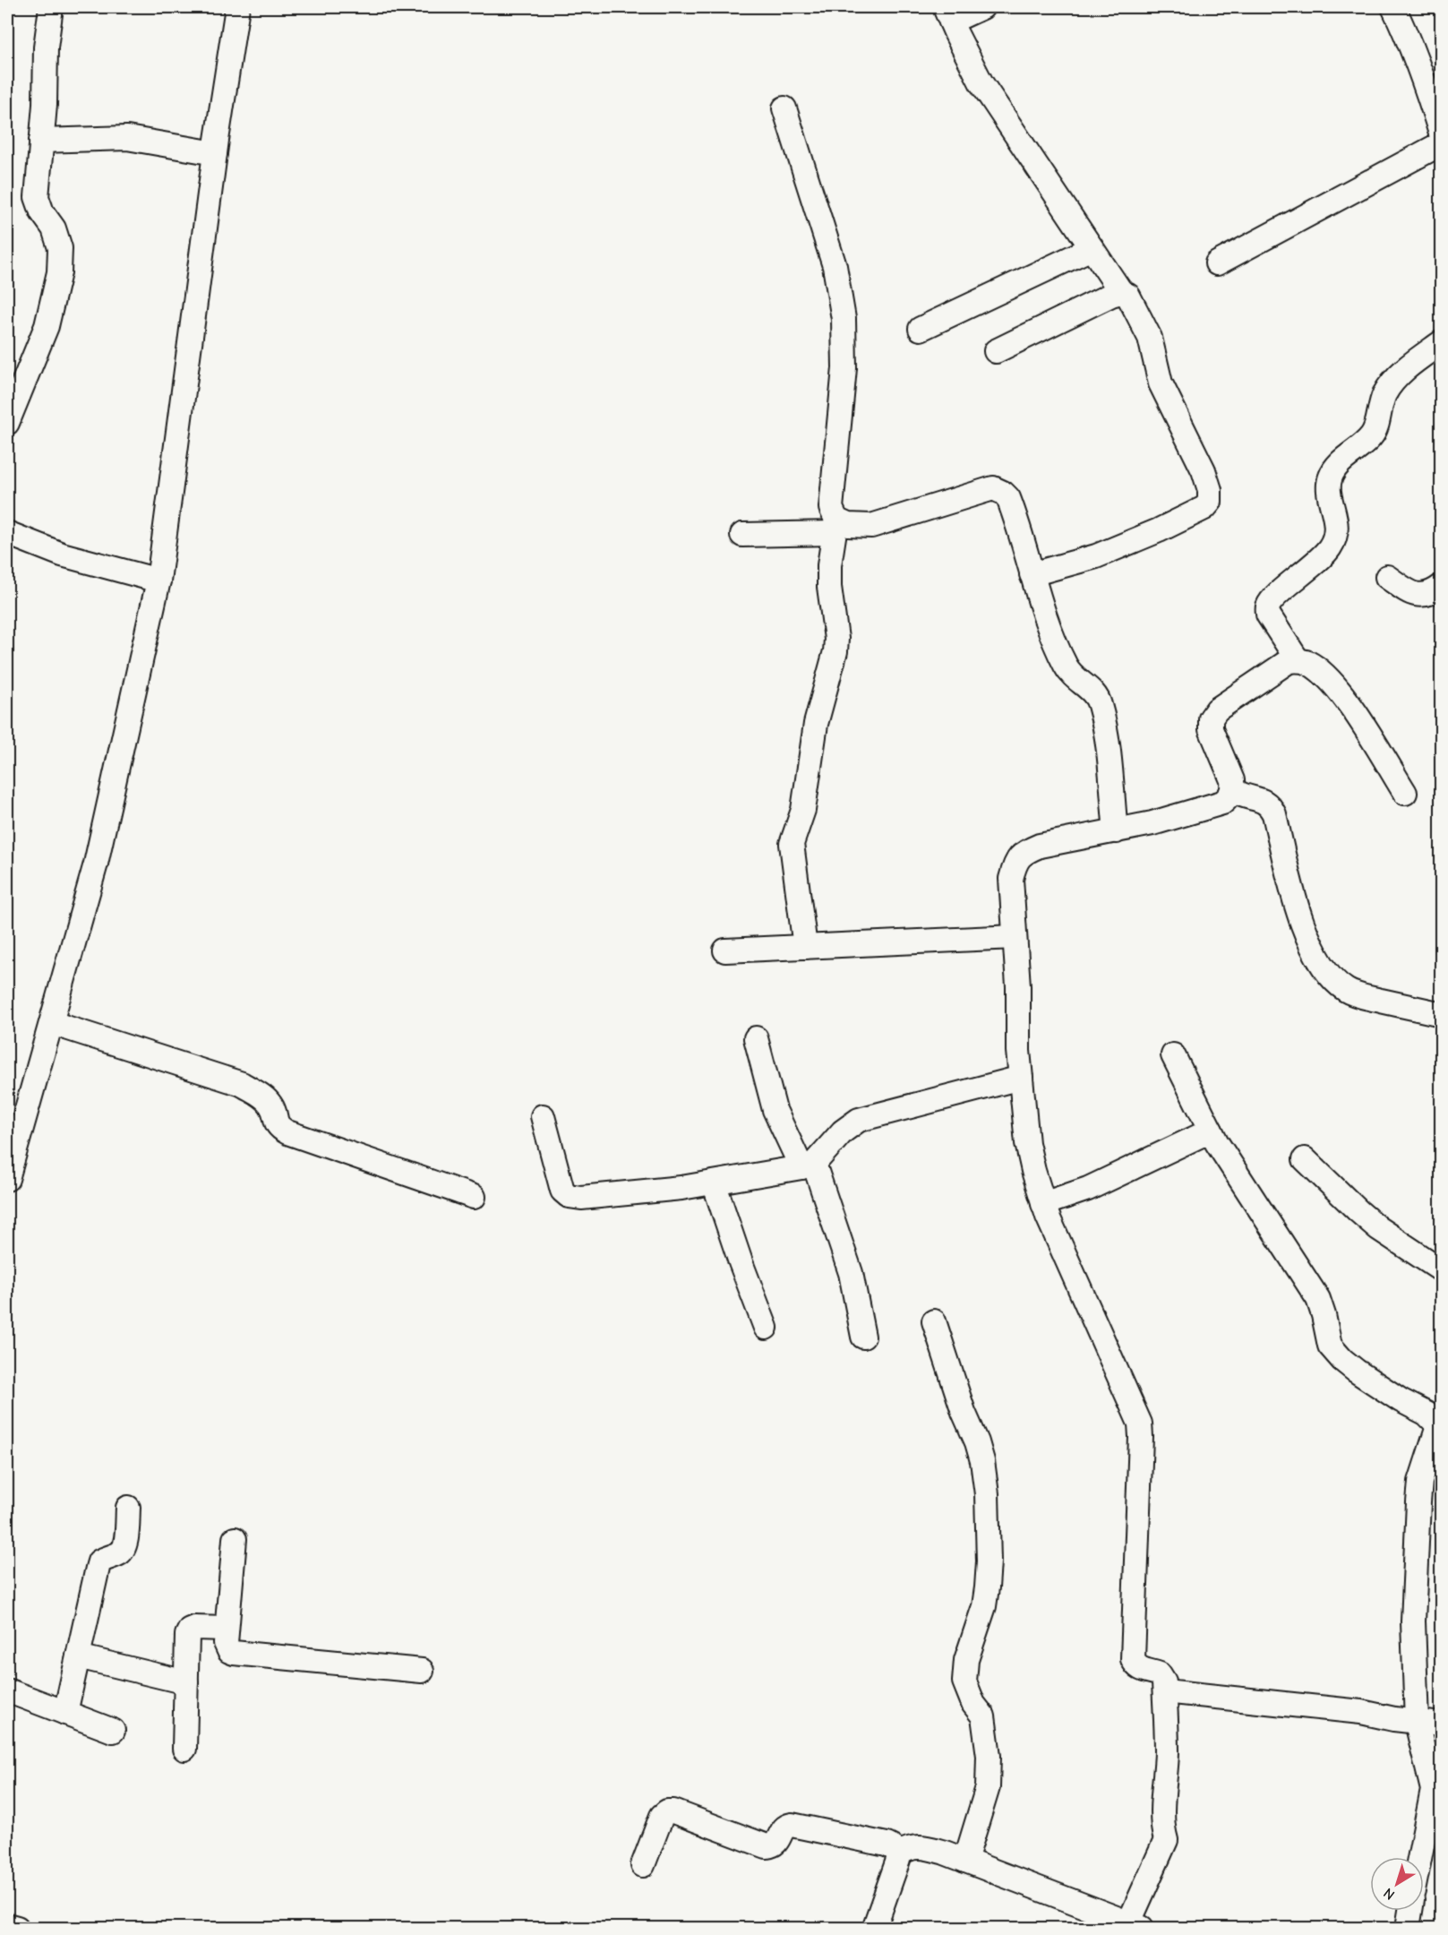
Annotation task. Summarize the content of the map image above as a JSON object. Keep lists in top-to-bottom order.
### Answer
{
  "north": "bottom left"
}
